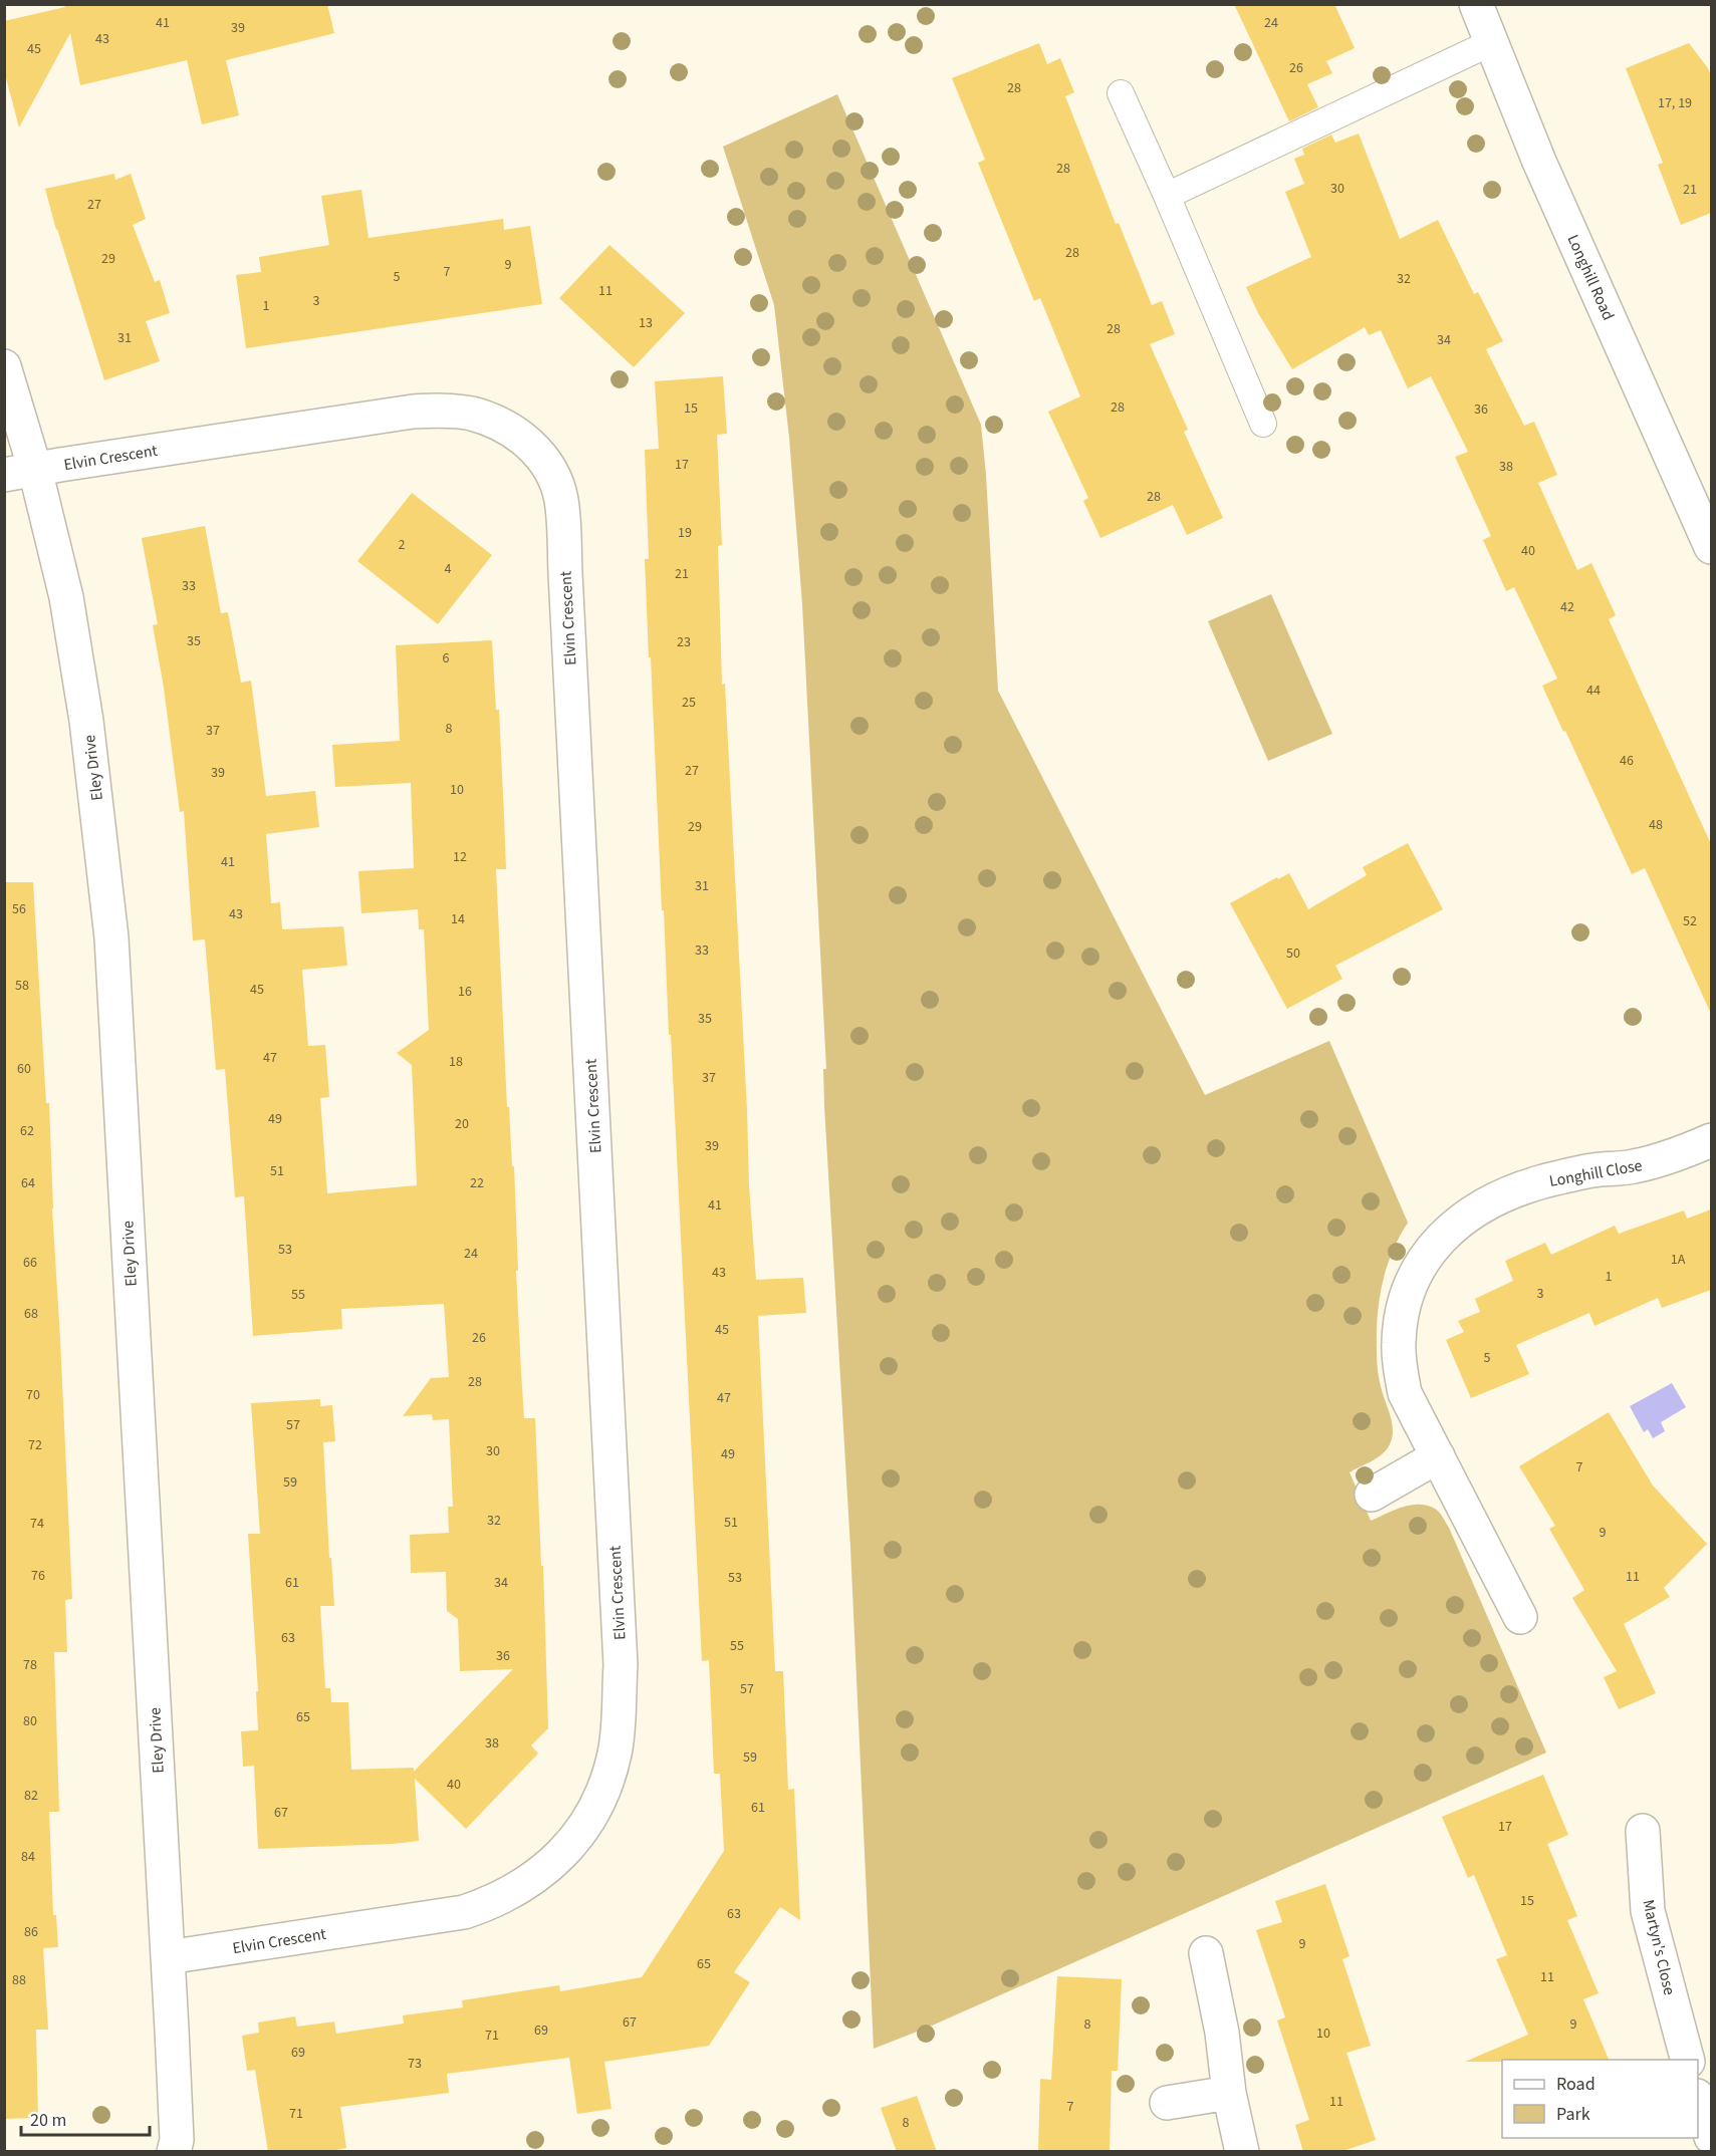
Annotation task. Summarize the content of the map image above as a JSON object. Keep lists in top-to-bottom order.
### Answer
{
  "streets": {
    "street": [
      "Longhill Road",
      "Elvin Crescent",
      "Eley Drive",
      "Longhill Close",
      "Martyn's Close"
    ]
  },
  "crossings": [
    ["Elvin Crescent", "Eley Drive"]
  ],
  "house_numbers": [
    "41",
    "24",
    "39",
    "43",
    "45",
    "26",
    "28",
    "17, 19",
    "28",
    "30",
    "21",
    "27",
    "28",
    "29",
    "9",
    "7",
    "5",
    "32",
    "11",
    "3",
    "1",
    "13",
    "28",
    "31",
    "34",
    "28",
    "15",
    "36",
    "17",
    "38",
    "28",
    "19",
    "2",
    "40",
    "4",
    "21",
    "33",
    "42",
    "35",
    "23",
    "6",
    "44",
    "25",
    "8",
    "37",
    "46",
    "27",
    "39",
    "10",
    "48",
    "29",
    "12",
    "41",
    "31",
    "56",
    "43",
    "14",
    "52",
    "33",
    "50",
    "58",
    "45",
    "16",
    "35",
    "47",
    "18",
    "60",
    "37",
    "49",
    "20",
    "62",
    "39",
    "51",
    "64",
    "22",
    "41",
    "53",
    "24",
    "1A",
    "66",
    "43",
    "1",
    "3",
    "55",
    "68",
    "45",
    "26",
    "5",
    "28",
    "70",
    "47",
    "57",
    "72",
    "30",
    "49",
    "7",
    "59",
    "32",
    "51",
    "74",
    "9",
    "76",
    "11",
    "53",
    "61",
    "34",
    "63",
    "55",
    "36",
    "78",
    "57",
    "65",
    "80",
    "38",
    "59",
    "40",
    "82",
    "61",
    "67",
    "17",
    "84",
    "15",
    "63",
    "86",
    "9",
    "65",
    "11",
    "88",
    "67",
    "8",
    "9",
    "69",
    "10",
    "71",
    "69",
    "73",
    "11",
    "7",
    "71",
    "8"
  ],
  "legend": ["Road", "Park"],
  "scale_bar": "20 m"
}
